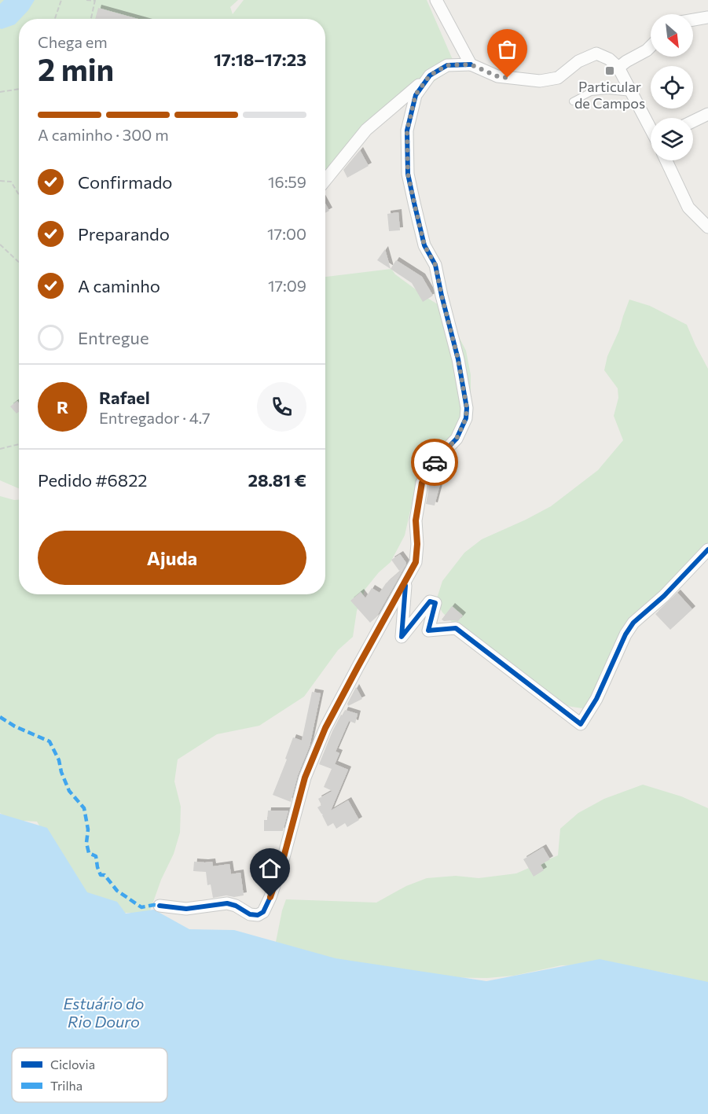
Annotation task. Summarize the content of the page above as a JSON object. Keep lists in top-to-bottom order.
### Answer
{
  "water": ["Estuário do Rio Douro"],
  "places": {
    "transit": ["Particular de Campos"]
  },
  "legend": ["Ciclovia", "Trilha"],
  "north": "bottom right",
  "page": {
    "heading": ["2 min", "Chega em", "17:18–17:23"],
    "panel": [
      "Rafael",
      "Entregador · 4.7",
      "Pedido #6822",
      "28.81 €"
    ],
    "bar": "A caminho · 300 m",
    "list": [
      ["Confirmado", "16:59"],
      ["Preparando", "17:00"],
      ["A caminho", "17:09"],
      "Entregue"
    ],
    "round": "R",
    "buttons": "Ajuda"
  }
}
